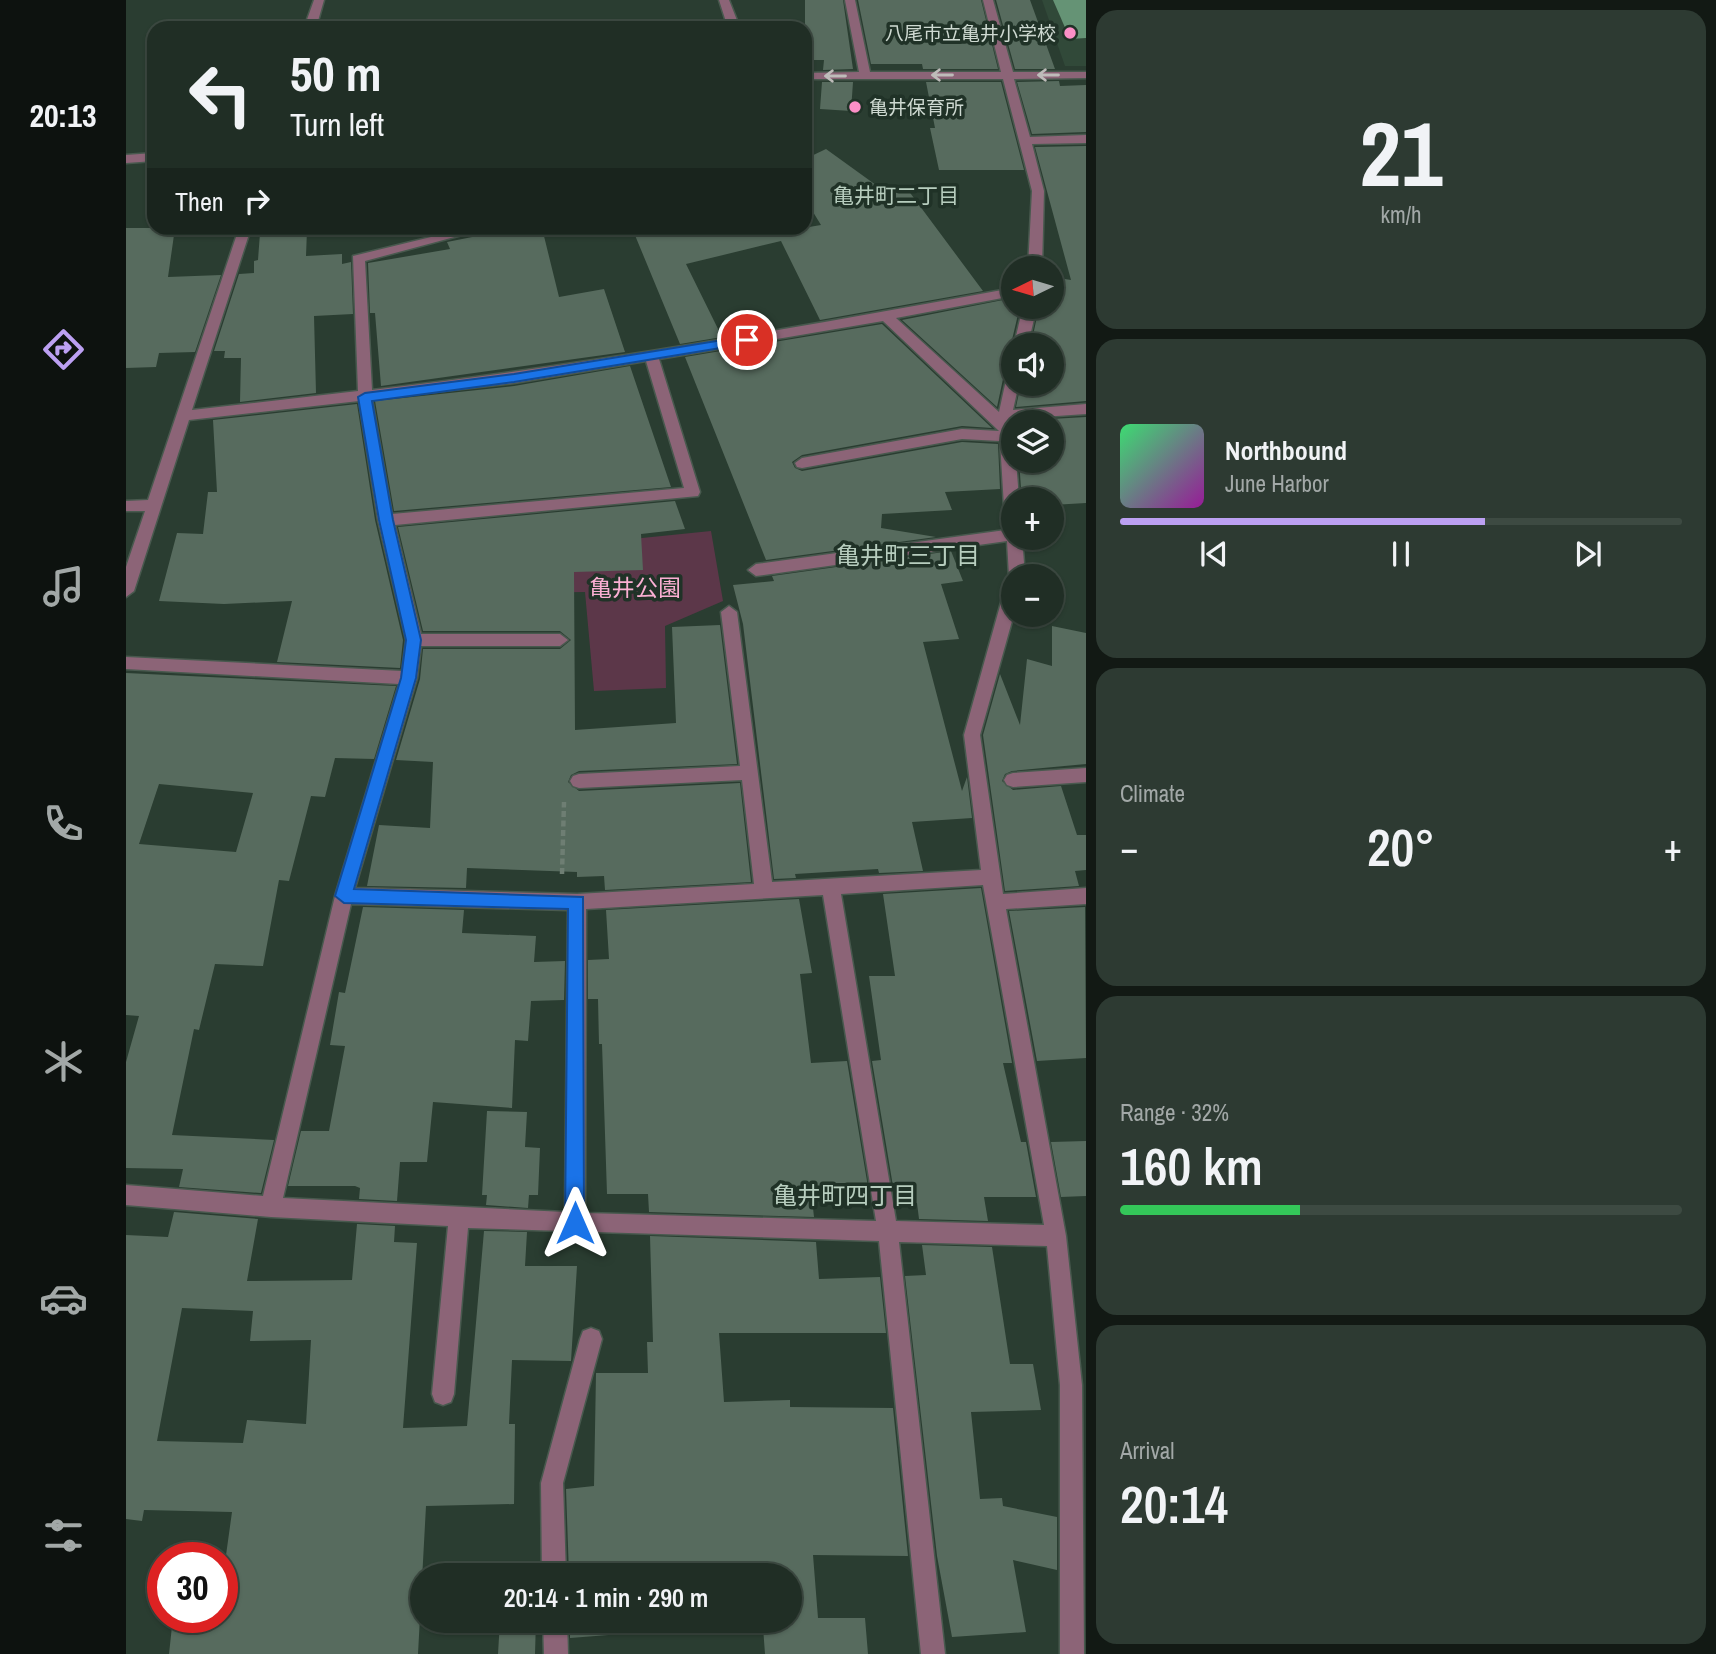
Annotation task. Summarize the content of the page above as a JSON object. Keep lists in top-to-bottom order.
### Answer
{
  "districts": ["亀井町二丁目", "亀井町三丁目", "亀井町四丁目"],
  "parks": ["亀井公園"],
  "places": ["八尾市立亀井小学校", "亀井保育所"],
  "north": "left",
  "page": {
    "tabs": "20:13",
    "tile": [
      ["21", "km/h"],
      "Climate",
      ["Range · 32%", "160 km"],
      ["Arrival", "20:14"]
    ],
    "turn": ["50 m", "Turn left"],
    "then": "Then",
    "map_buttons": ["+", "−"],
    "song": ["Northbound", "June Harbor"],
    "heat": ["−", "20°", "+"],
    "limit": "30",
    "trip": "20:14 · 1 min · 290 m"
  }
}
